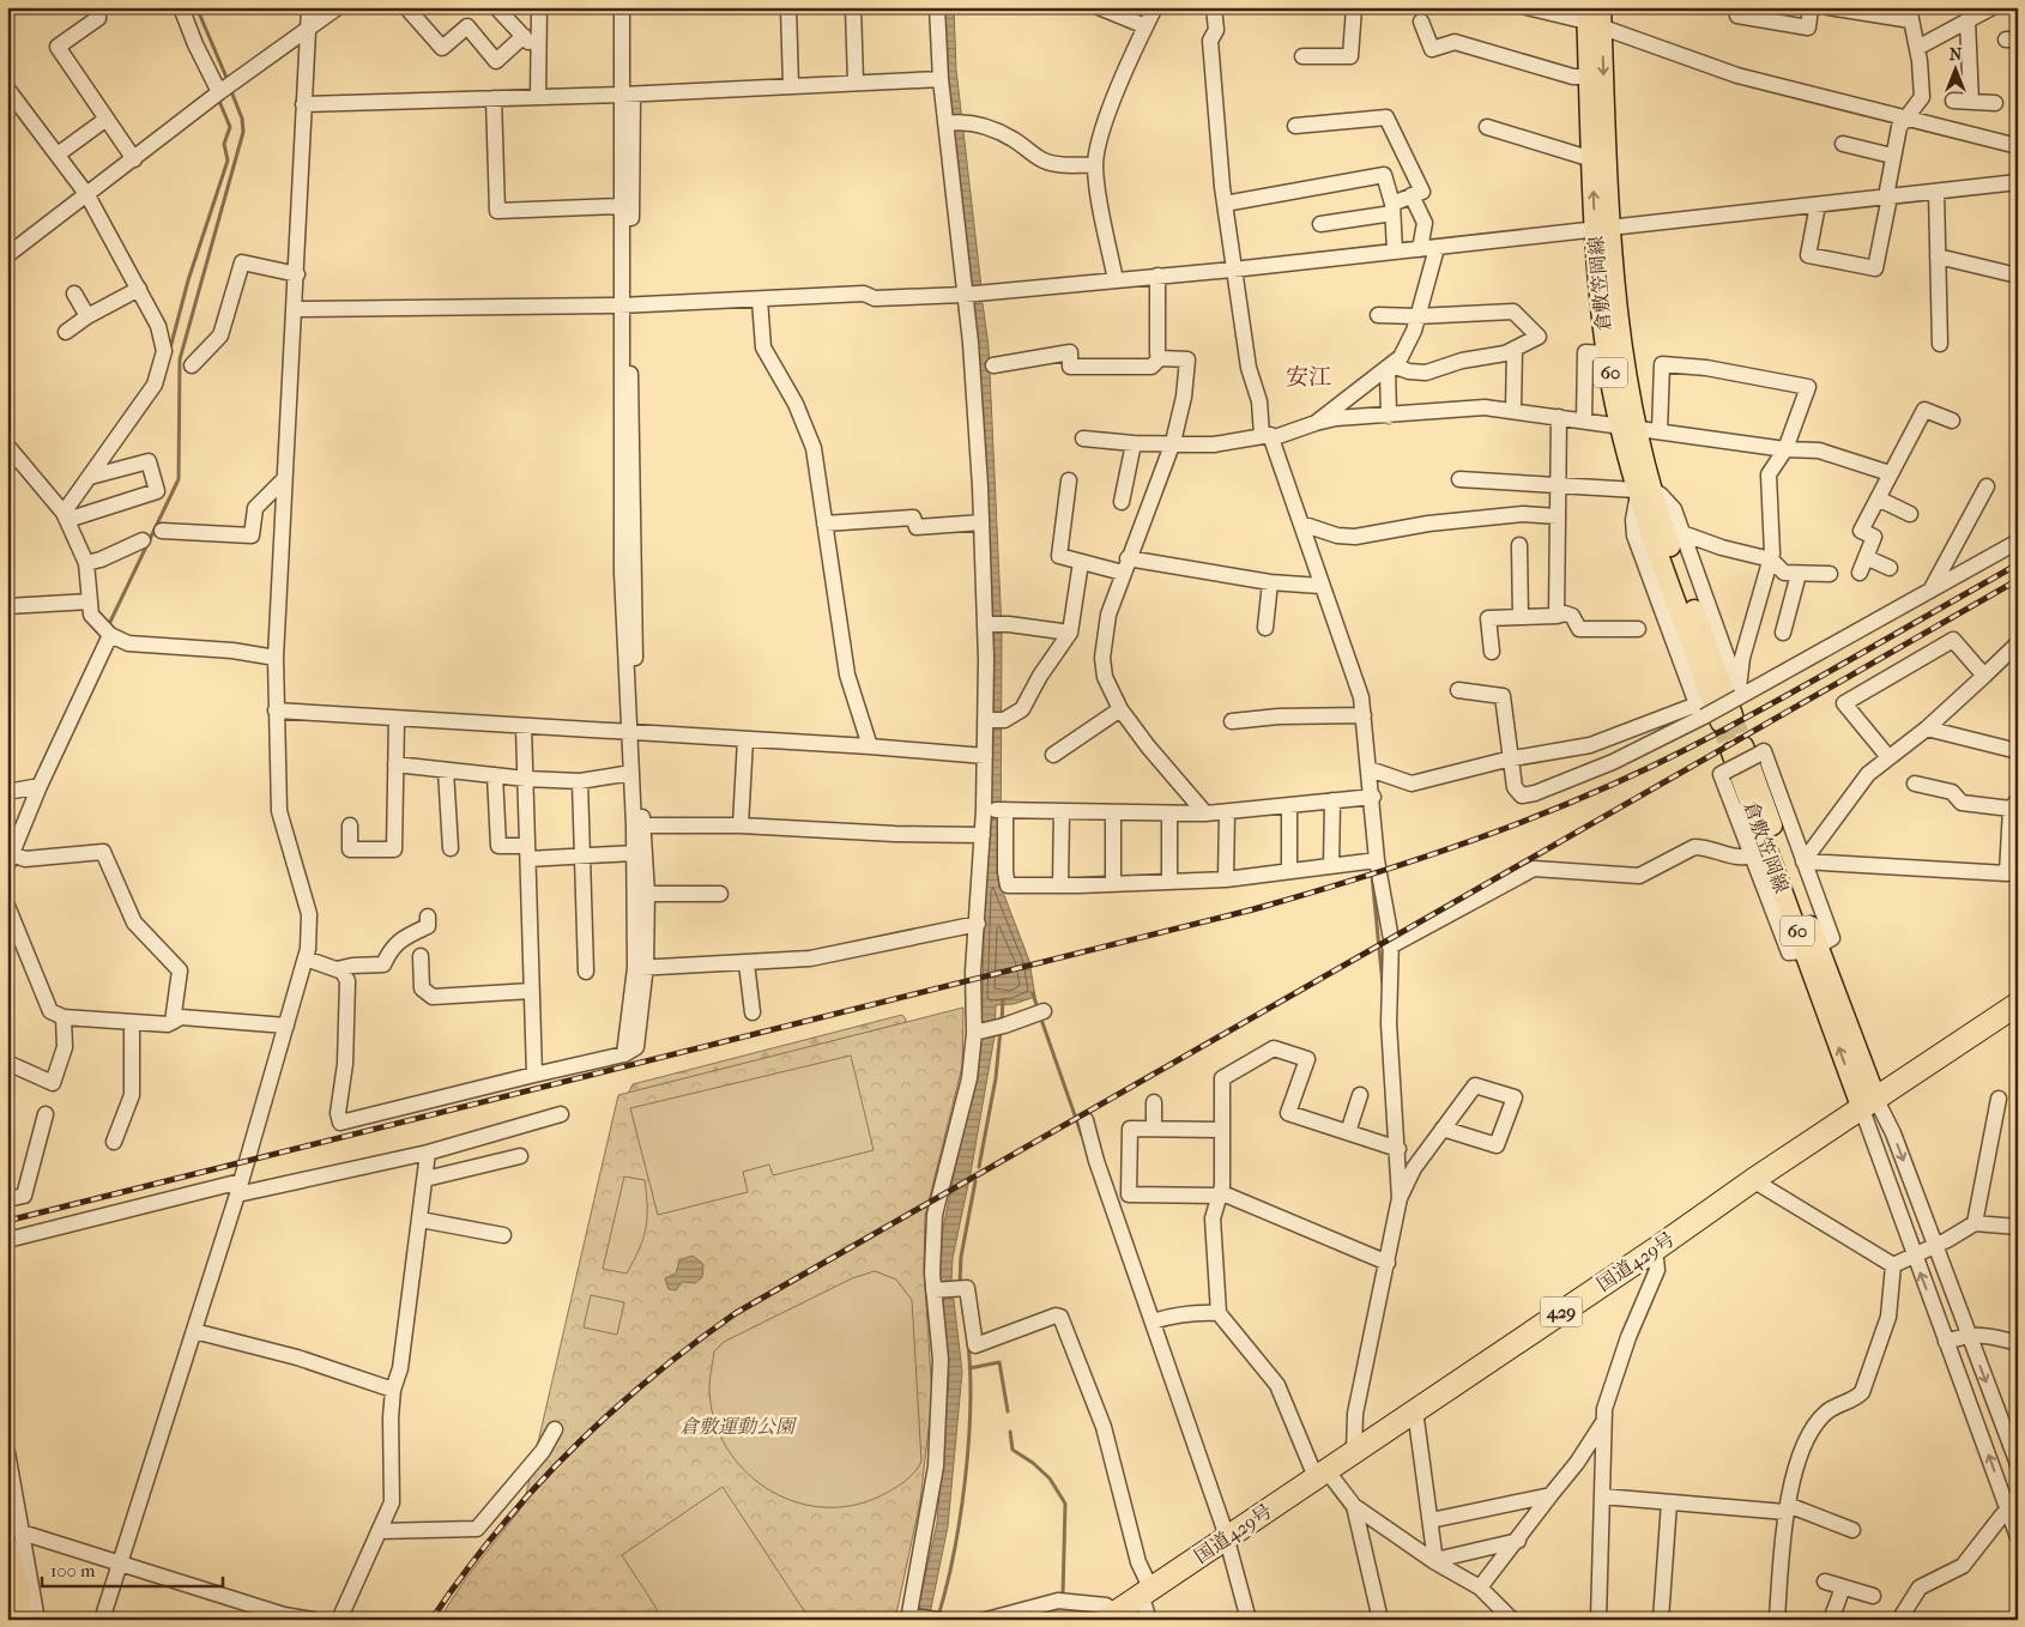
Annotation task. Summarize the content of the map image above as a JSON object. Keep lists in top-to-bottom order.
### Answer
{
  "streets": {
    "highway": ["国道429号", "429"],
    "main road": ["倉敷笠岡線", "60"]
  },
  "crossings": [
    ["倉敷笠岡線", "国道429号"]
  ],
  "districts": ["安江"],
  "parks": ["倉敷運動公園"],
  "scale_bar": "100 m",
  "north": "top"
}
